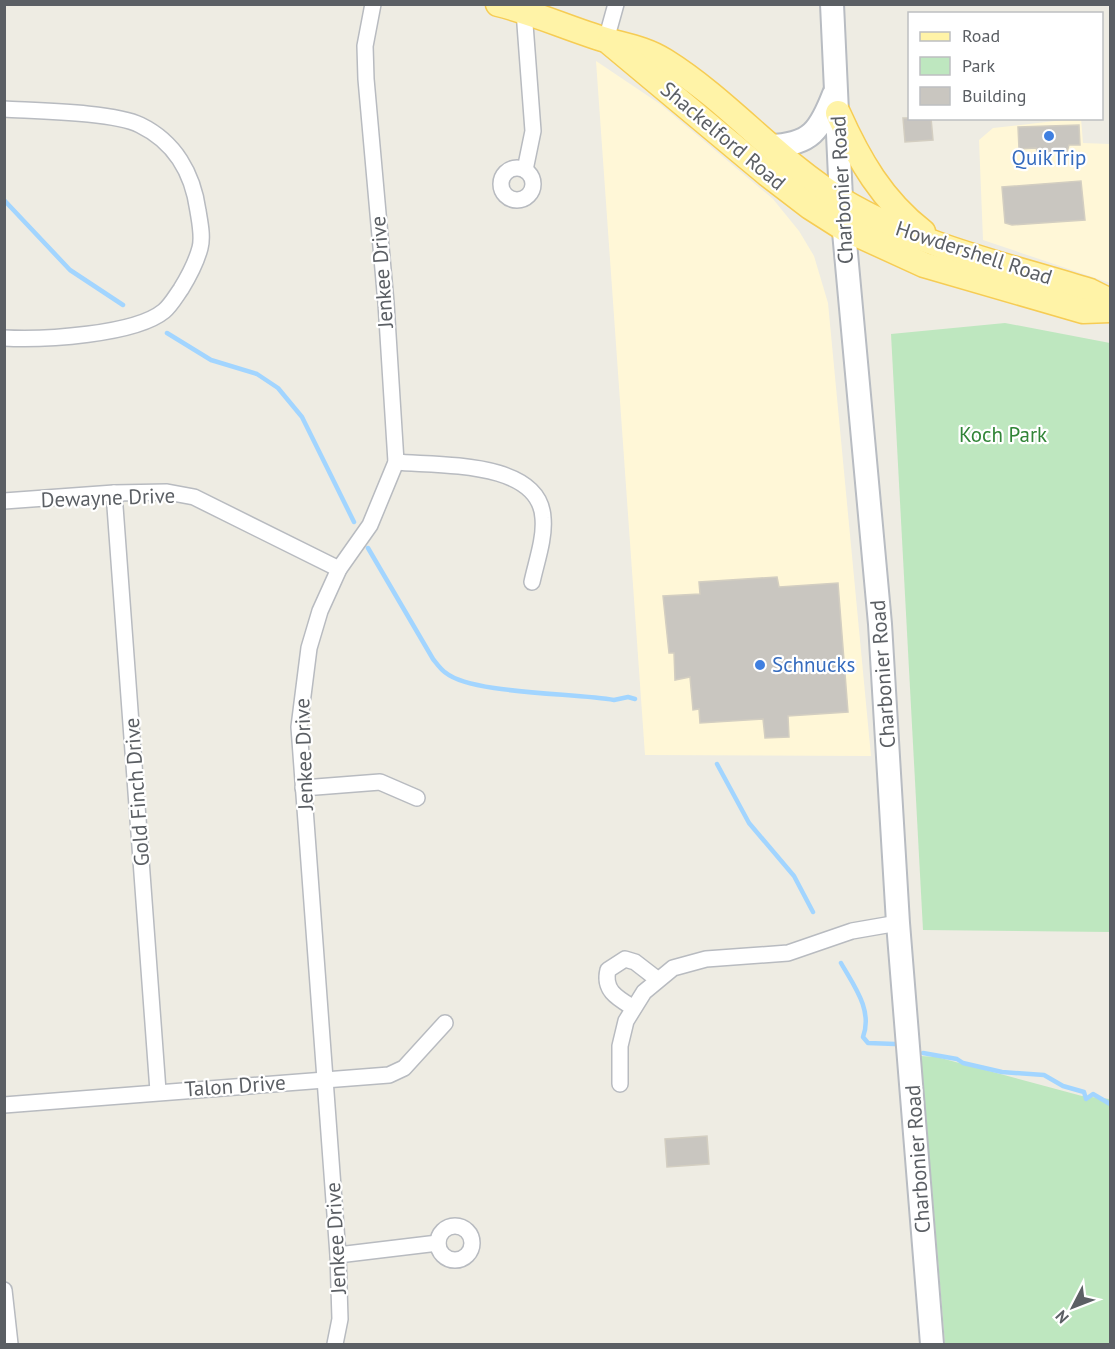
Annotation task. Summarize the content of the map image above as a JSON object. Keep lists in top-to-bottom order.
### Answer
{
  "streets": {
    "main road": ["Shackelford Road", "Charbonier Road", "Howdershell Road"],
    "street": [
      "Jenkee Drive",
      "Dewayne Drive",
      "Gold Finch Drive",
      "Talon Drive"
    ]
  },
  "crossings": [
    ["Shackelford Road", "Charbonier Road"],
    ["Shackelford Road", "Howdershell Road"],
    ["Charbonier Road", "Howdershell Road"],
    ["Jenkee Drive", "Dewayne Drive"],
    ["Jenkee Drive", "Talon Drive"],
    ["Dewayne Drive", "Gold Finch Drive"],
    ["Gold Finch Drive", "Talon Drive"]
  ],
  "parks": ["Koch Park"],
  "places": ["QuikTrip", "Schnucks"],
  "legend": ["Road", "Park", "Building"],
  "north": "bottom left"
}
